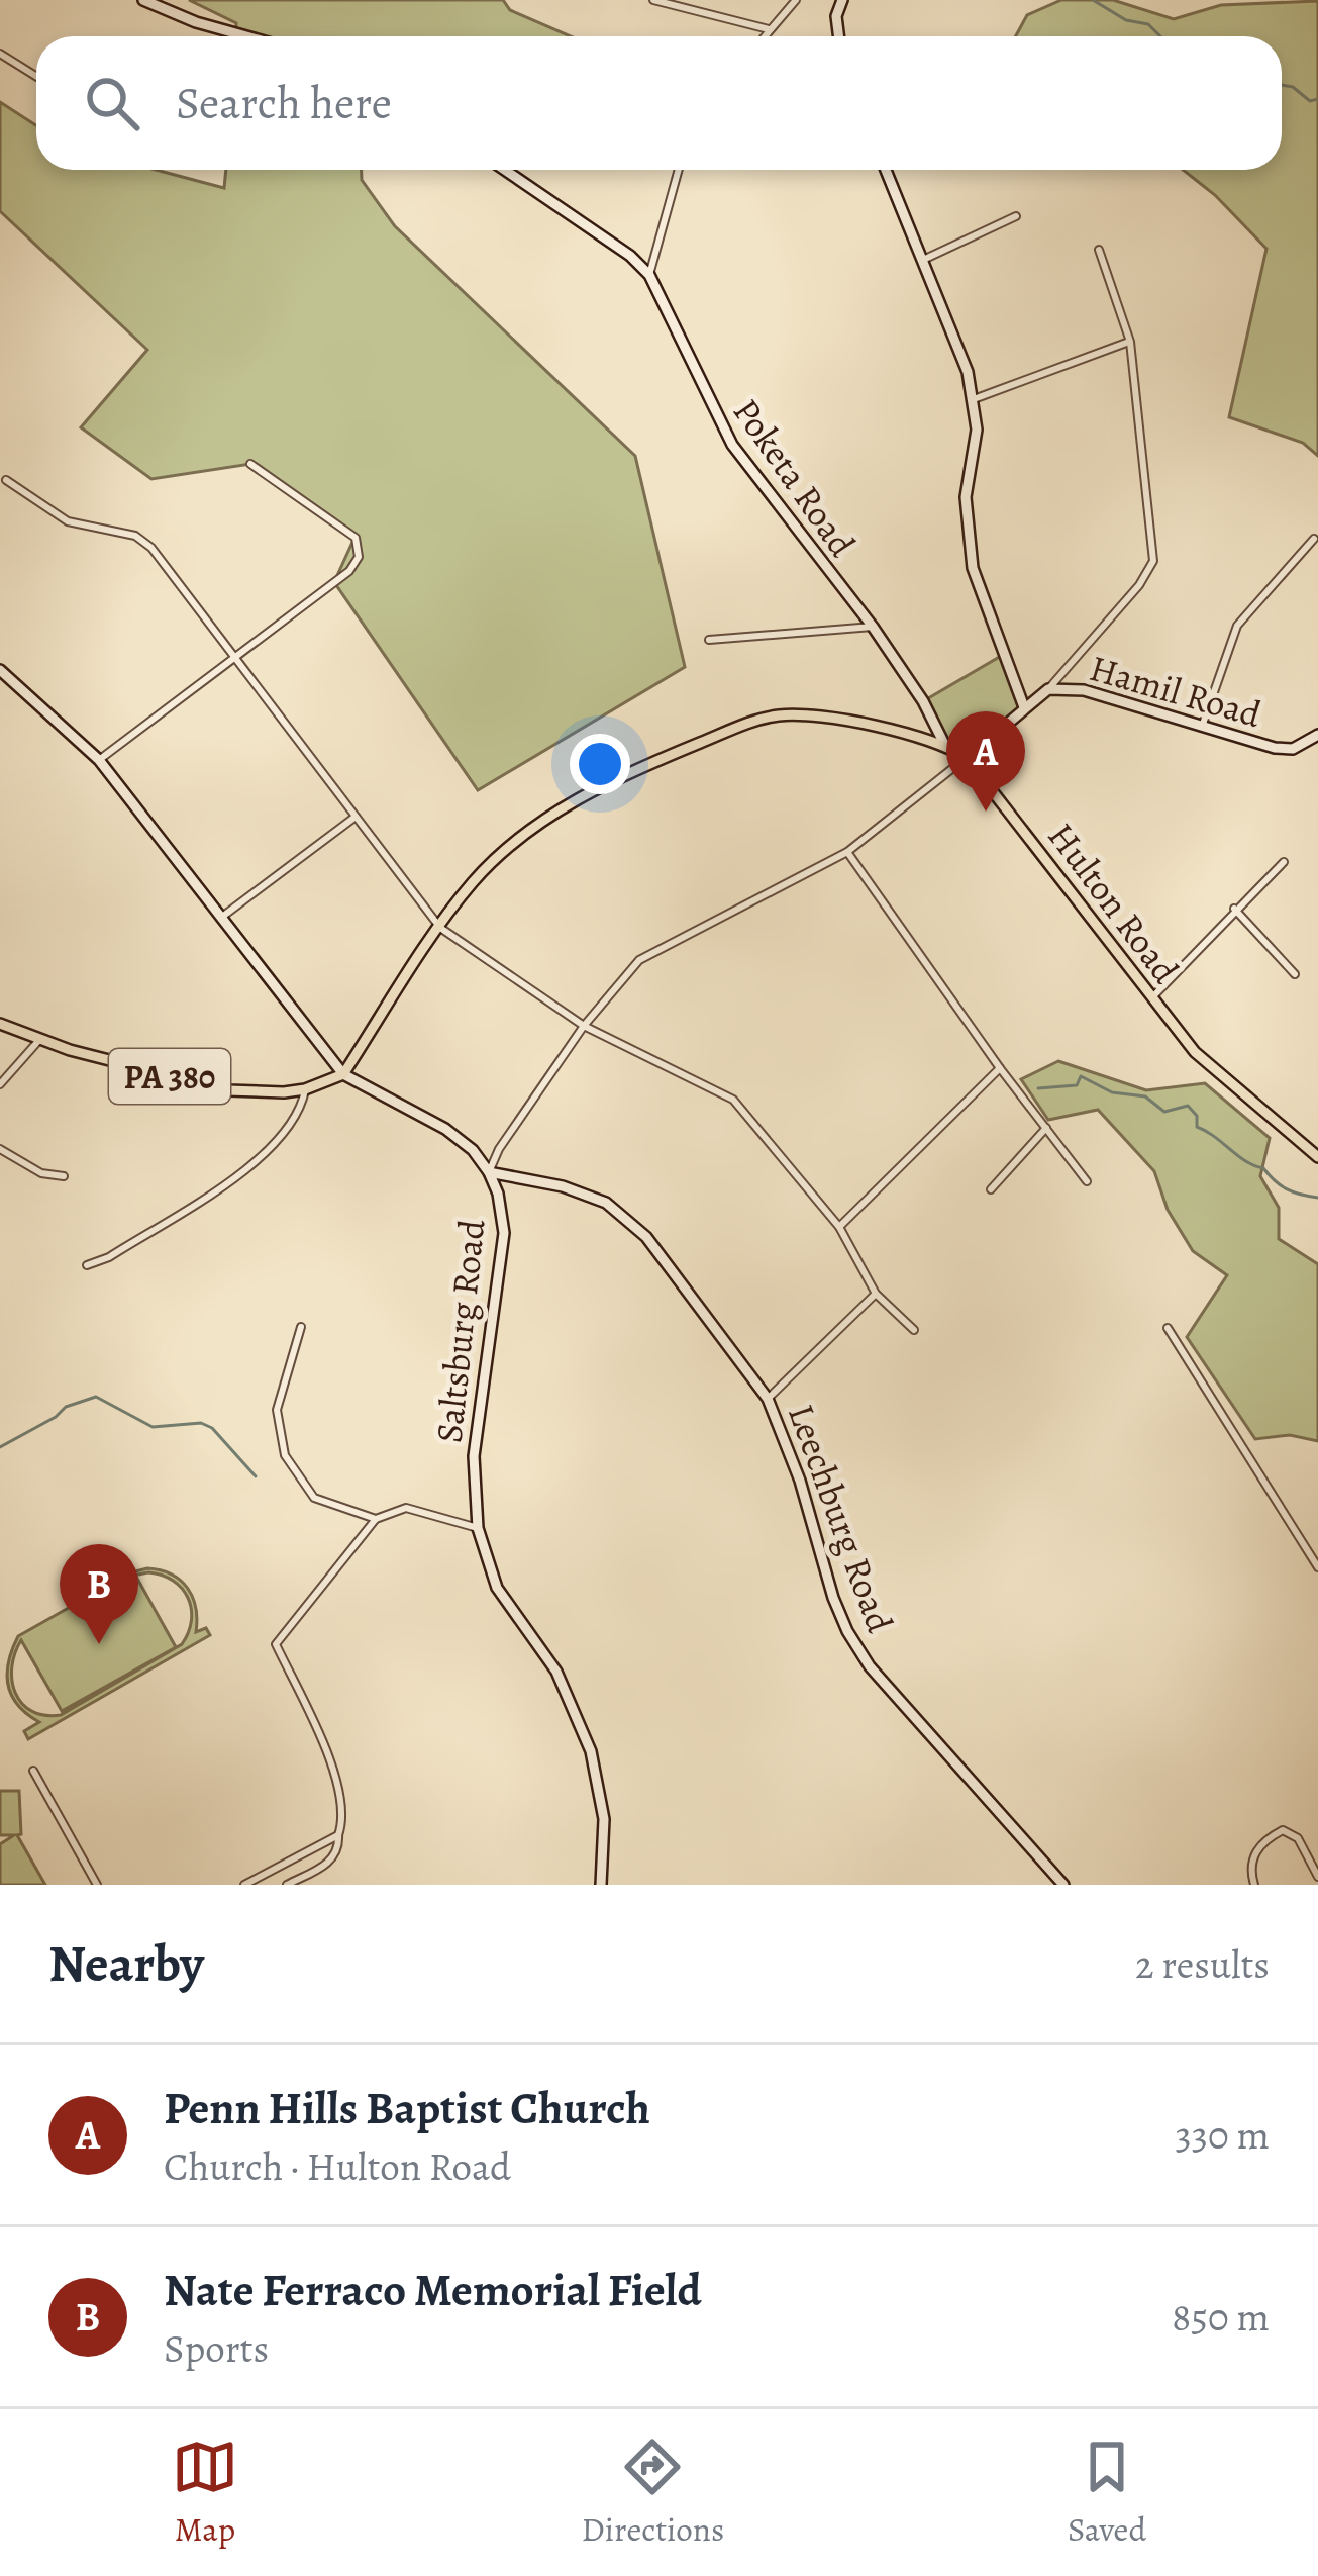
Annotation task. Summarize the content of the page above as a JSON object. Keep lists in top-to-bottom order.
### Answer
{
  "streets": {
    "main road": ["Hulton Road", "PA 380"],
    "street": [
      "Poketa Road",
      "Hamil Road",
      "Saltsburg Road",
      "Leechburg Road"
    ]
  },
  "crossings": [
    ["Poketa Road", "Hulton Road"],
    ["Hamil Road", "Hulton Road"],
    ["Hulton Road", "PA 380"],
    ["Hulton Road", "Saltsburg Road"],
    ["PA 380", "Saltsburg Road"],
    ["Saltsburg Road", "Leechburg Road"]
  ],
  "page": {
    "search": "Search here",
    "pins": ["A", "B"],
    "heading": ["Nearby", "2 results"],
    "list": [
      {
        "mark": "A",
        "name": "Penn Hills Baptist Church",
        "note": "Church · Hulton Road",
        "value": "330 m"
      },
      {
        "mark": "B",
        "name": "Nate Ferraco Memorial Field",
        "note": "Sports",
        "value": "850 m"
      }
    ],
    "nav": ["Map", "Directions", "Saved"]
  }
}
